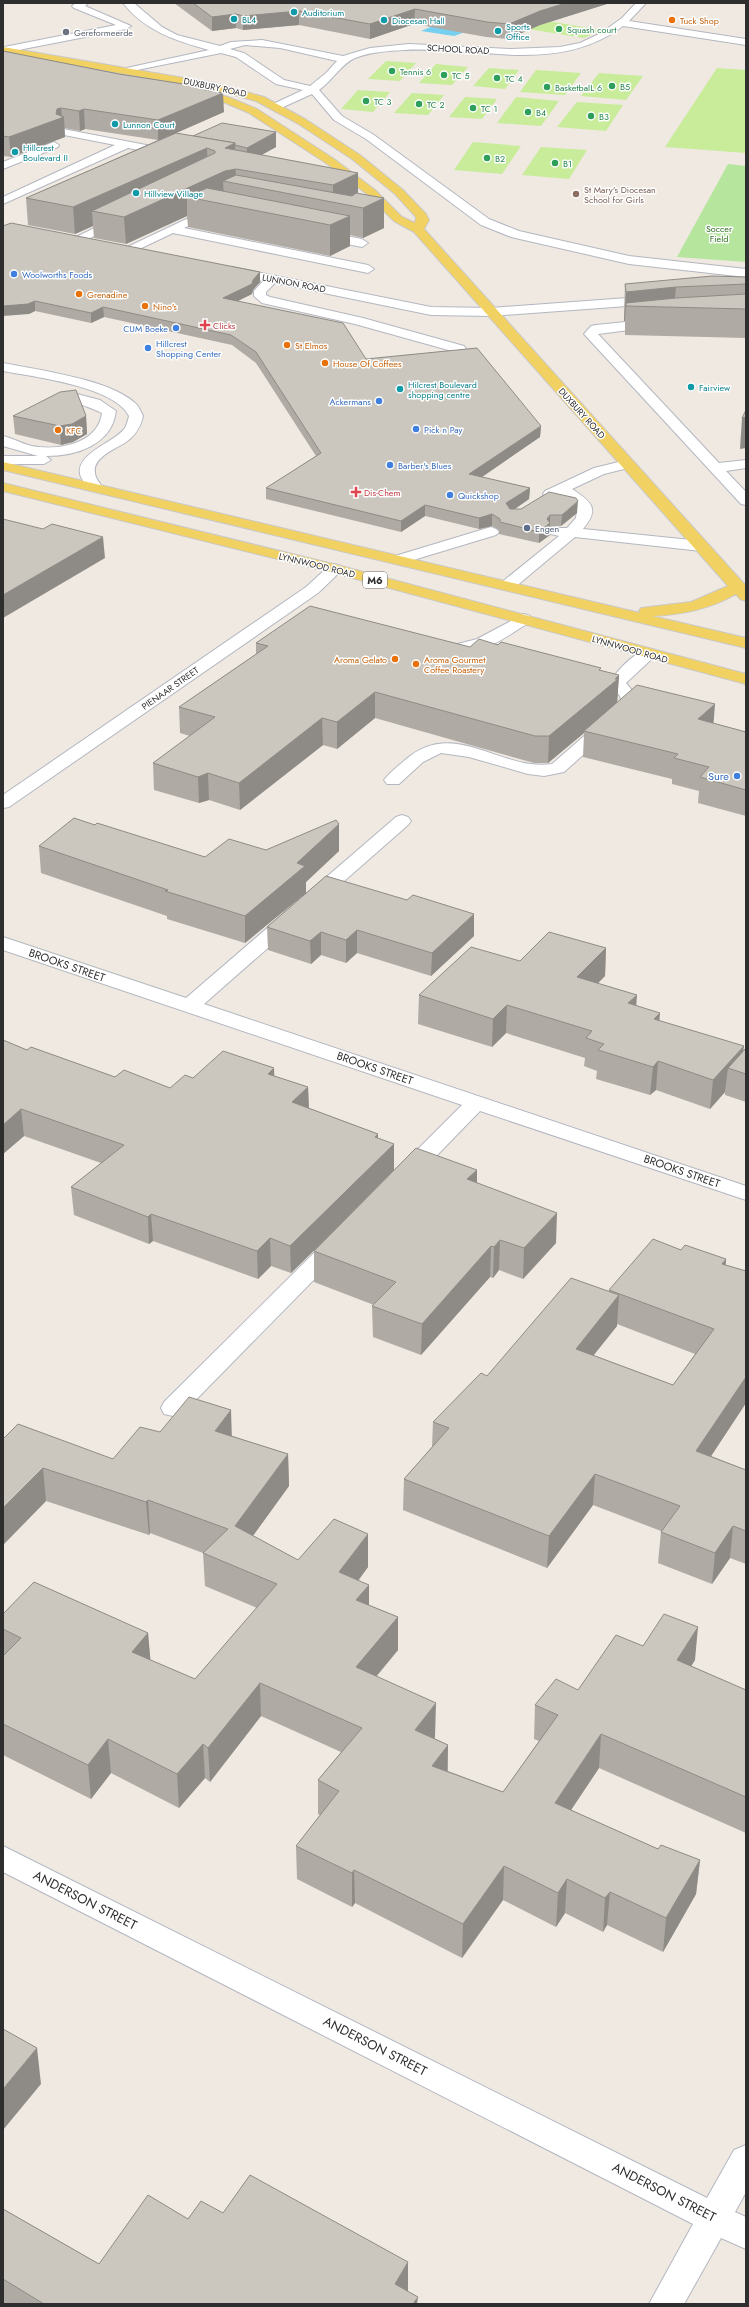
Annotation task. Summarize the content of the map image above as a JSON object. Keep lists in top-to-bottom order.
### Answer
{
  "streets": {
    "main road": ["DUXBURY ROAD", "LYNNWOOD ROAD", "M6"],
    "street": [
      "SCHOOL ROAD",
      "LUNNON ROAD",
      "PIENAAR STREET",
      "BROOKS STREET",
      "ANDERSON STREET"
    ]
  },
  "crossings": [
    ["DUXBURY ROAD", "LUNNON ROAD"],
    ["LYNNWOOD ROAD", "PIENAAR STREET"]
  ],
  "parks": ["Soccer Field"],
  "places": {
    "other": [
      "Auditorium",
      "BL4",
      "Diocesan Hall",
      "Tuck Shop",
      "Squash court",
      "Sports Office",
      "Gereformeerde",
      "Tennis 6",
      "TC 5",
      "TC 4",
      "B5",
      "BasketbalL 6",
      "TC 3",
      "TC 2",
      "TC 1",
      "B4",
      "B3",
      "Lunnon Court",
      "Hillcrest Boulevard II",
      "B2",
      "B1",
      "Hillview Village",
      "St Mary's Diocesan School for Girls",
      "Woolworths Foods",
      "Grenadine",
      "Nino's",
      "CUM Boeke",
      "St Elmos",
      "Hillcrest Shopping Center",
      "House Of Coffees",
      "Fairview",
      "Hilcrest Boulevard shopping centre",
      "Ackermans",
      "Pick n Pay",
      "KFC",
      "Barber's Blues",
      "Quickshop",
      "Engen",
      "Aroma Gelato",
      "Aroma Gourmet Coffee Roastery",
      "Sure"
    ],
    "health": ["Clicks", "Dis-Chem"]
  }
}
